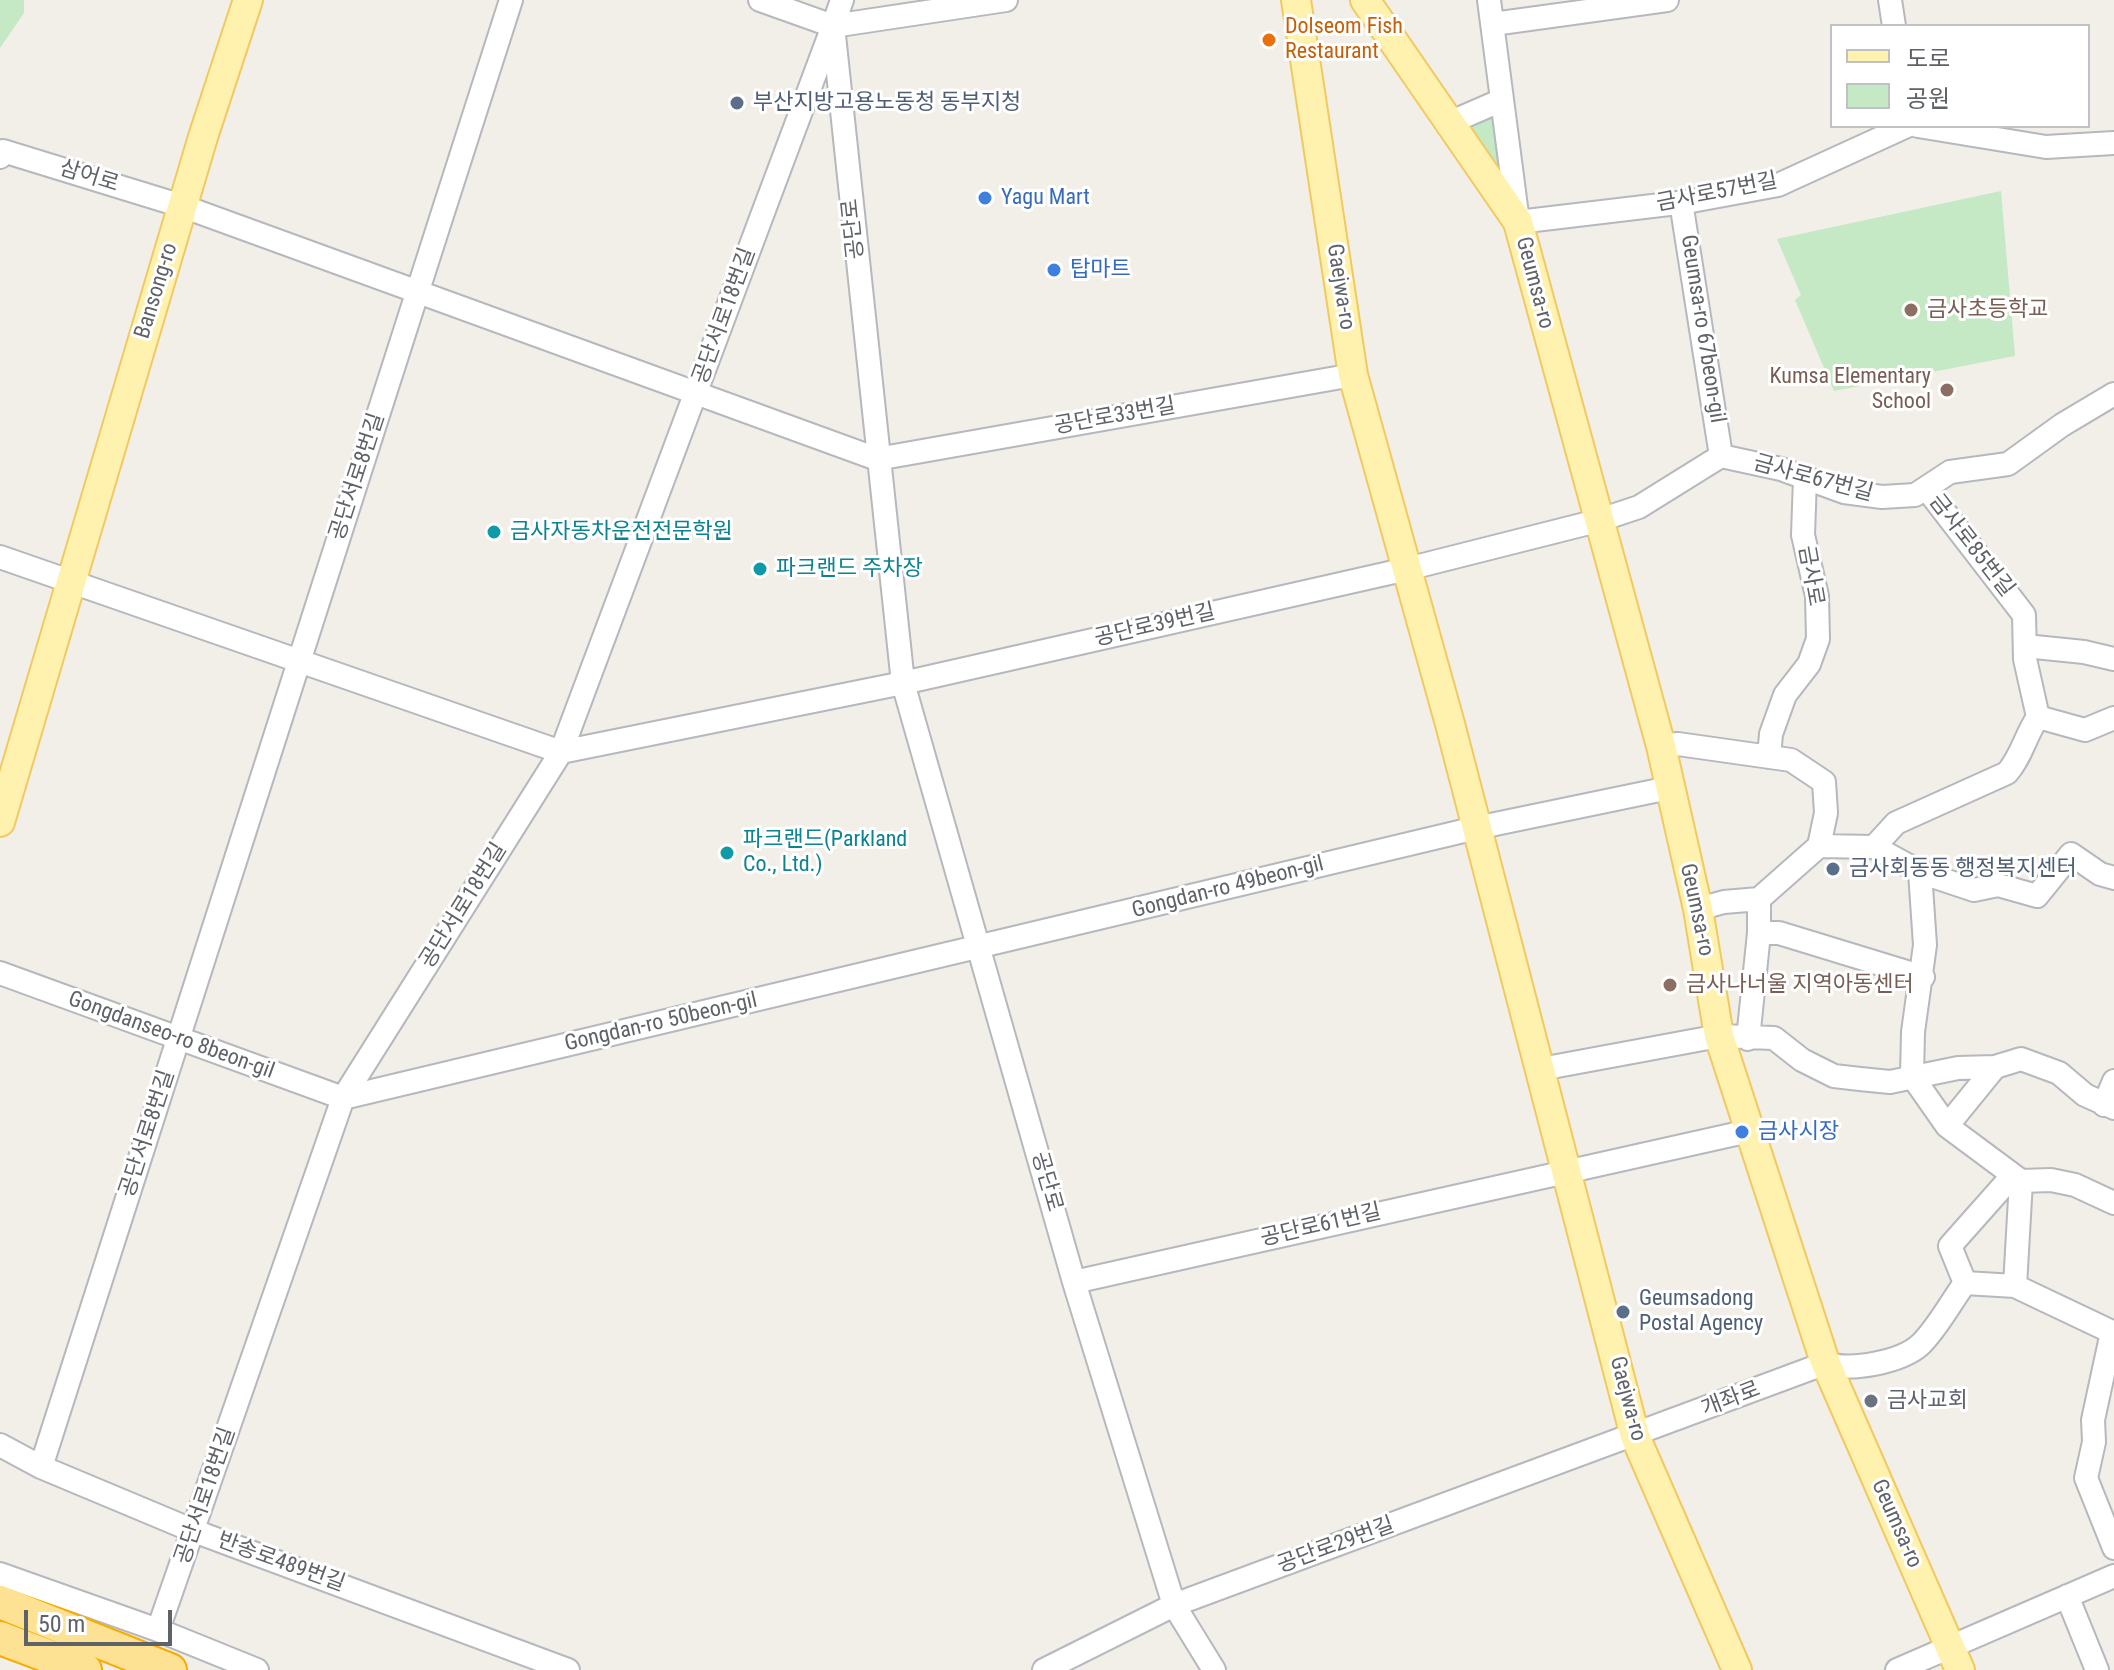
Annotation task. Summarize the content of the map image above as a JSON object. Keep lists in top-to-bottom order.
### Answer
{
  "streets": {
    "main road": ["Geumsa-ro", "Gaejwa-ro", "Bansong-ro"],
    "street": [
      "삼어로",
      "금사로57번길",
      "공단로",
      "공단서로18번길",
      "Geumsa-ro 67beon-gil",
      "공단로33번길",
      "공단서로8번길",
      "금사로67번길",
      "금사로85번길",
      "금사로",
      "공단로39번길",
      "Gongdan-ro 49beon-gil",
      "Gongdan-ro 50beon-gil",
      "Gongdanseo-ro 8beon-gil",
      "공단로61번길",
      "개좌로",
      "공단로29번길",
      "반송로489번길"
    ]
  },
  "crossings": [
    ["삼어로", "Bansong-ro"],
    ["금사로57번길", "Geumsa-ro"],
    ["금사로57번길", "Geumsa-ro 67beon-gil"],
    ["공단로", "공단서로18번길"],
    ["공단로", "공단로33번길"],
    ["공단로", "공단로39번길"],
    ["공단로", "Gongdan-ro 49beon-gil"],
    ["공단로", "Gongdan-ro 50beon-gil"],
    ["공단로", "공단로61번길"],
    ["공단로", "공단로29번길"],
    ["Geumsa-ro", "개좌로"],
    ["Gaejwa-ro", "공단로33번길"],
    ["Gaejwa-ro", "공단로39번길"],
    ["Gaejwa-ro", "Gongdan-ro 49beon-gil"],
    ["Gaejwa-ro", "공단로61번길"],
    ["Gaejwa-ro", "개좌로"],
    ["Gaejwa-ro", "공단로29번길"],
    ["공단서로18번길", "Gongdan-ro 50beon-gil"],
    ["공단서로18번길", "Gongdanseo-ro 8beon-gil"],
    ["공단서로18번길", "반송로489번길"],
    ["Geumsa-ro 67beon-gil", "금사로67번길"],
    ["공단서로8번길", "Gongdanseo-ro 8beon-gil"],
    ["공단서로8번길", "반송로489번길"],
    ["금사로67번길", "금사로85번길"],
    ["금사로67번길", "금사로"],
    ["Gongdan-ro 49beon-gil", "Gongdan-ro 50beon-gil"],
    ["Gongdan-ro 50beon-gil", "Gongdanseo-ro 8beon-gil"],
    ["개좌로", "공단로29번길"]
  ],
  "places": [
    "Dolseom Fish Restaurant",
    "부산지방고용노동청 동부지청",
    "Yagu Mart",
    "탑마트",
    "금사초등학교",
    "Kumsa Elementary School",
    "금사자동차운전전문학원",
    "파크랜드 주차장",
    "파크랜드(Parkland Co., Ltd.)",
    "금사회동동 행정복지센터",
    "금사나너울 지역아동센터",
    "금사시장",
    "Geumsadong Postal Agency",
    "금사교회"
  ],
  "legend": ["도로", "공원"],
  "scale_bar": "50 m"
}
